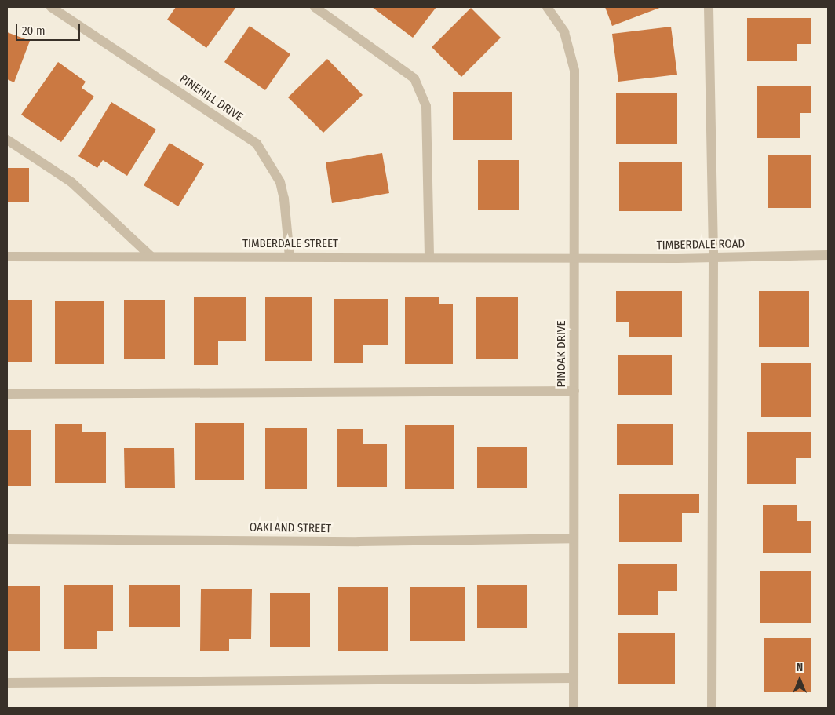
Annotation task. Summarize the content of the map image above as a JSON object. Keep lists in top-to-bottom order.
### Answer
{
  "streets": {
    "street": [
      "PINEHILL DRIVE",
      "TIMBERDALE STREET",
      "TIMBERDALE ROAD",
      "PINOAK DRIVE",
      "OAKLAND STREET"
    ]
  },
  "crossings": [
    ["PINEHILL DRIVE", "TIMBERDALE STREET"],
    ["TIMBERDALE STREET", "TIMBERDALE ROAD"],
    ["TIMBERDALE STREET", "PINOAK DRIVE"],
    ["TIMBERDALE ROAD", "PINOAK DRIVE"],
    ["PINOAK DRIVE", "OAKLAND STREET"]
  ],
  "scale_bar": "20 m",
  "north": "top"
}
